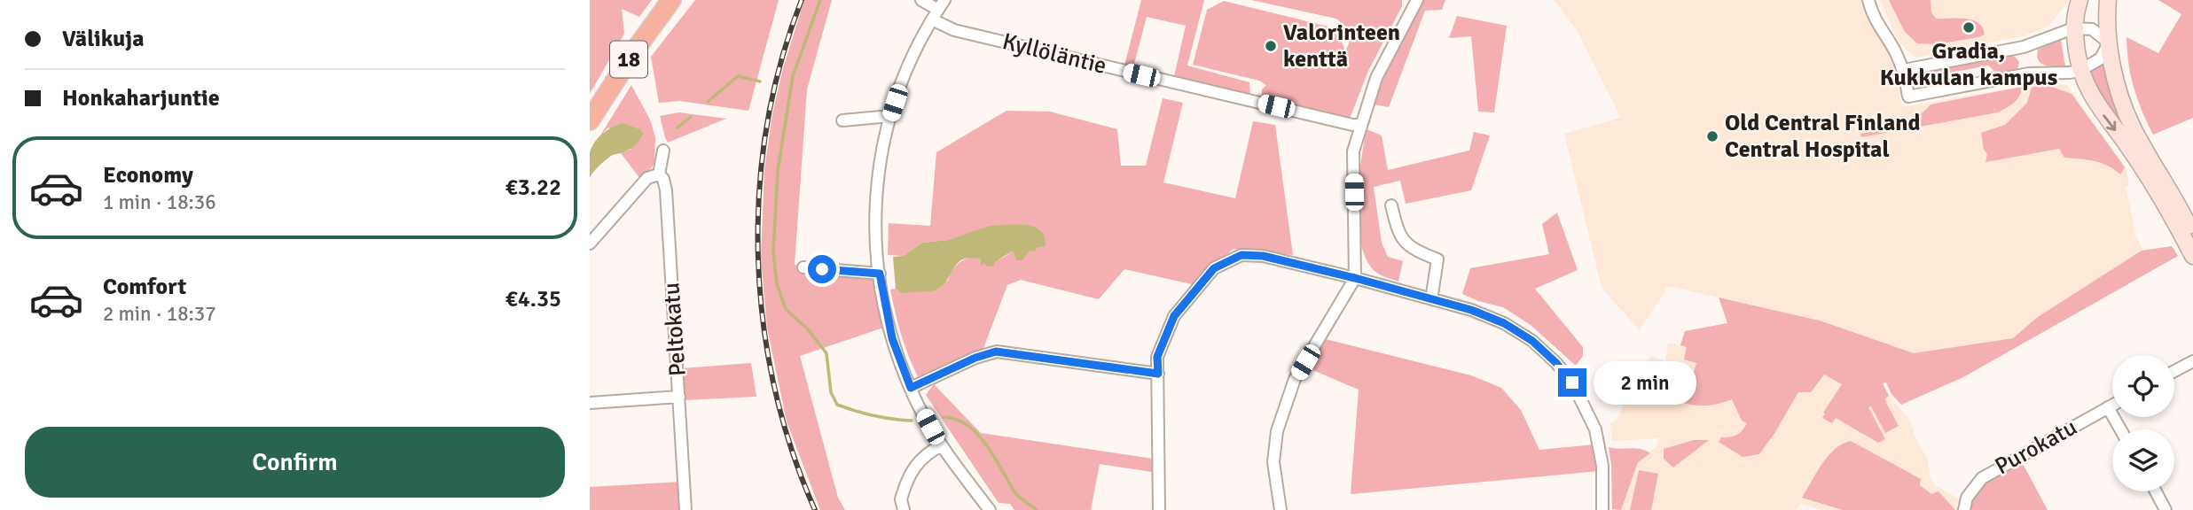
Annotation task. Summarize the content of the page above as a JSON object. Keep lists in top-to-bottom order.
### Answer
{
  "streets": {
    "highway": ["18"],
    "street": ["Kyllöläntie", "Peltokatu", "Purokatu"]
  },
  "places": ["Gradia, Kukkulan kampus", "Valorinteen kenttä", "Old Central Finland Central Hospital"],
  "page": {
    "banner": ["Välikuja", "Honkaharjuntie"],
    "list": [
      {
        "name": "Economy",
        "note": "1 min · 18:36",
        "value": "€3.22"
      },
      {
        "name": "Comfort",
        "note": "2 min · 18:37",
        "value": "€4.35"
      }
    ],
    "bubble": "2 min",
    "buttons": "Confirm"
  }
}
